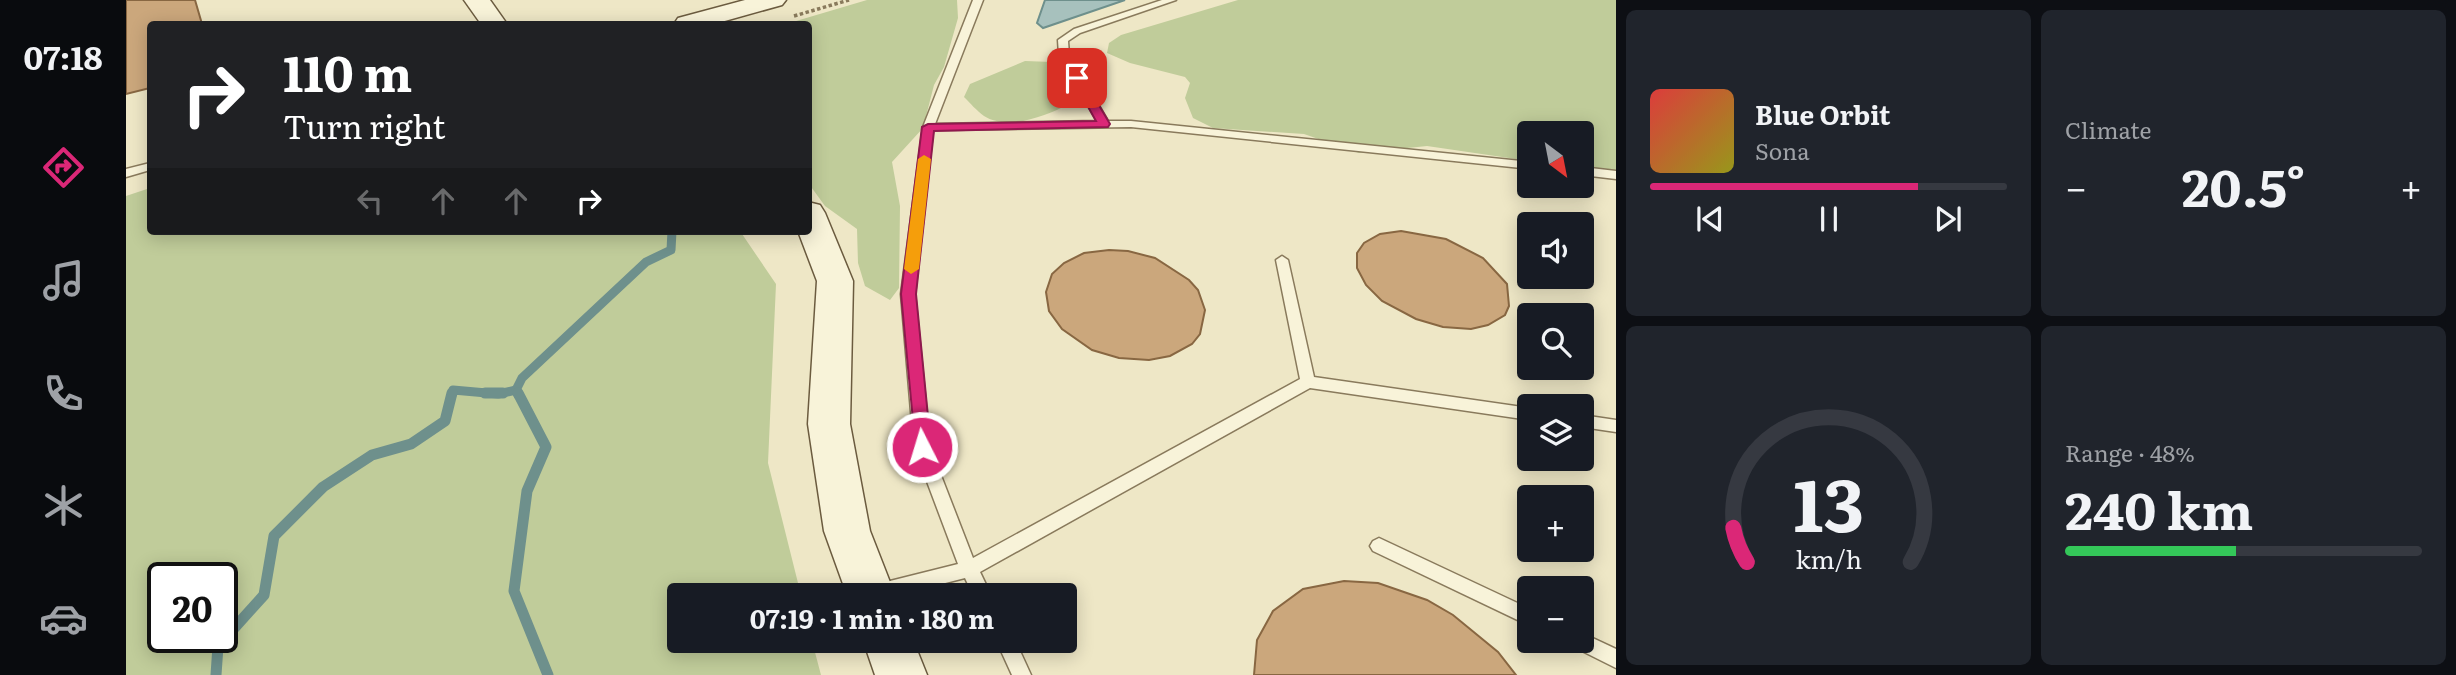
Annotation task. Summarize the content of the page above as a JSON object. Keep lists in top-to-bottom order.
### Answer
{
  "north": "bottom right",
  "page": {
    "tabs": "07:18",
    "tile": [
      "Climate",
      ["Range · 48%", "240 km"]
    ],
    "turn": ["110 m", "Turn right"],
    "song": ["Blue Orbit", "Sona"],
    "map_buttons": ["+", "−"],
    "heat": ["−", "20.5°", "+"],
    "limit": "20",
    "trip": "07:19 · 1 min · 180 m",
    "gauge": ["13", "km/h"]
  }
}
